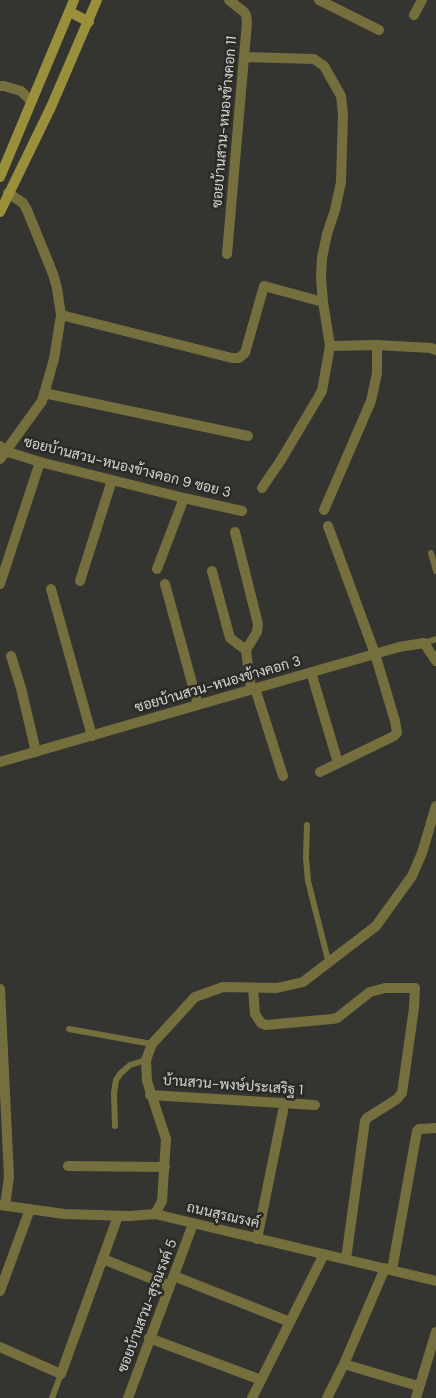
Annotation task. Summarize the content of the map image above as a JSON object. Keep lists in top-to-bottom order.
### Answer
{
  "streets": {
    "street": [
      "ซอยบ้านสวน-หนองข้างคอก 11",
      "ซอยบ้านสวน-หนองข้างคอก 9 ซอย 3",
      "ซอยบ้านสวน-หนองข้างคอก 3",
      "บ้านสวน-พงษ์ประเสริฐ 1",
      "ถนนสุรณรงค์",
      "ซอยบ้านสวน-สุรณรงค์ 5"
    ]
  },
  "crossings": [
    ["ถนนสุรณรงค์", "ซอยบ้านสวน-สุรณรงค์ 5"]
  ]
}
